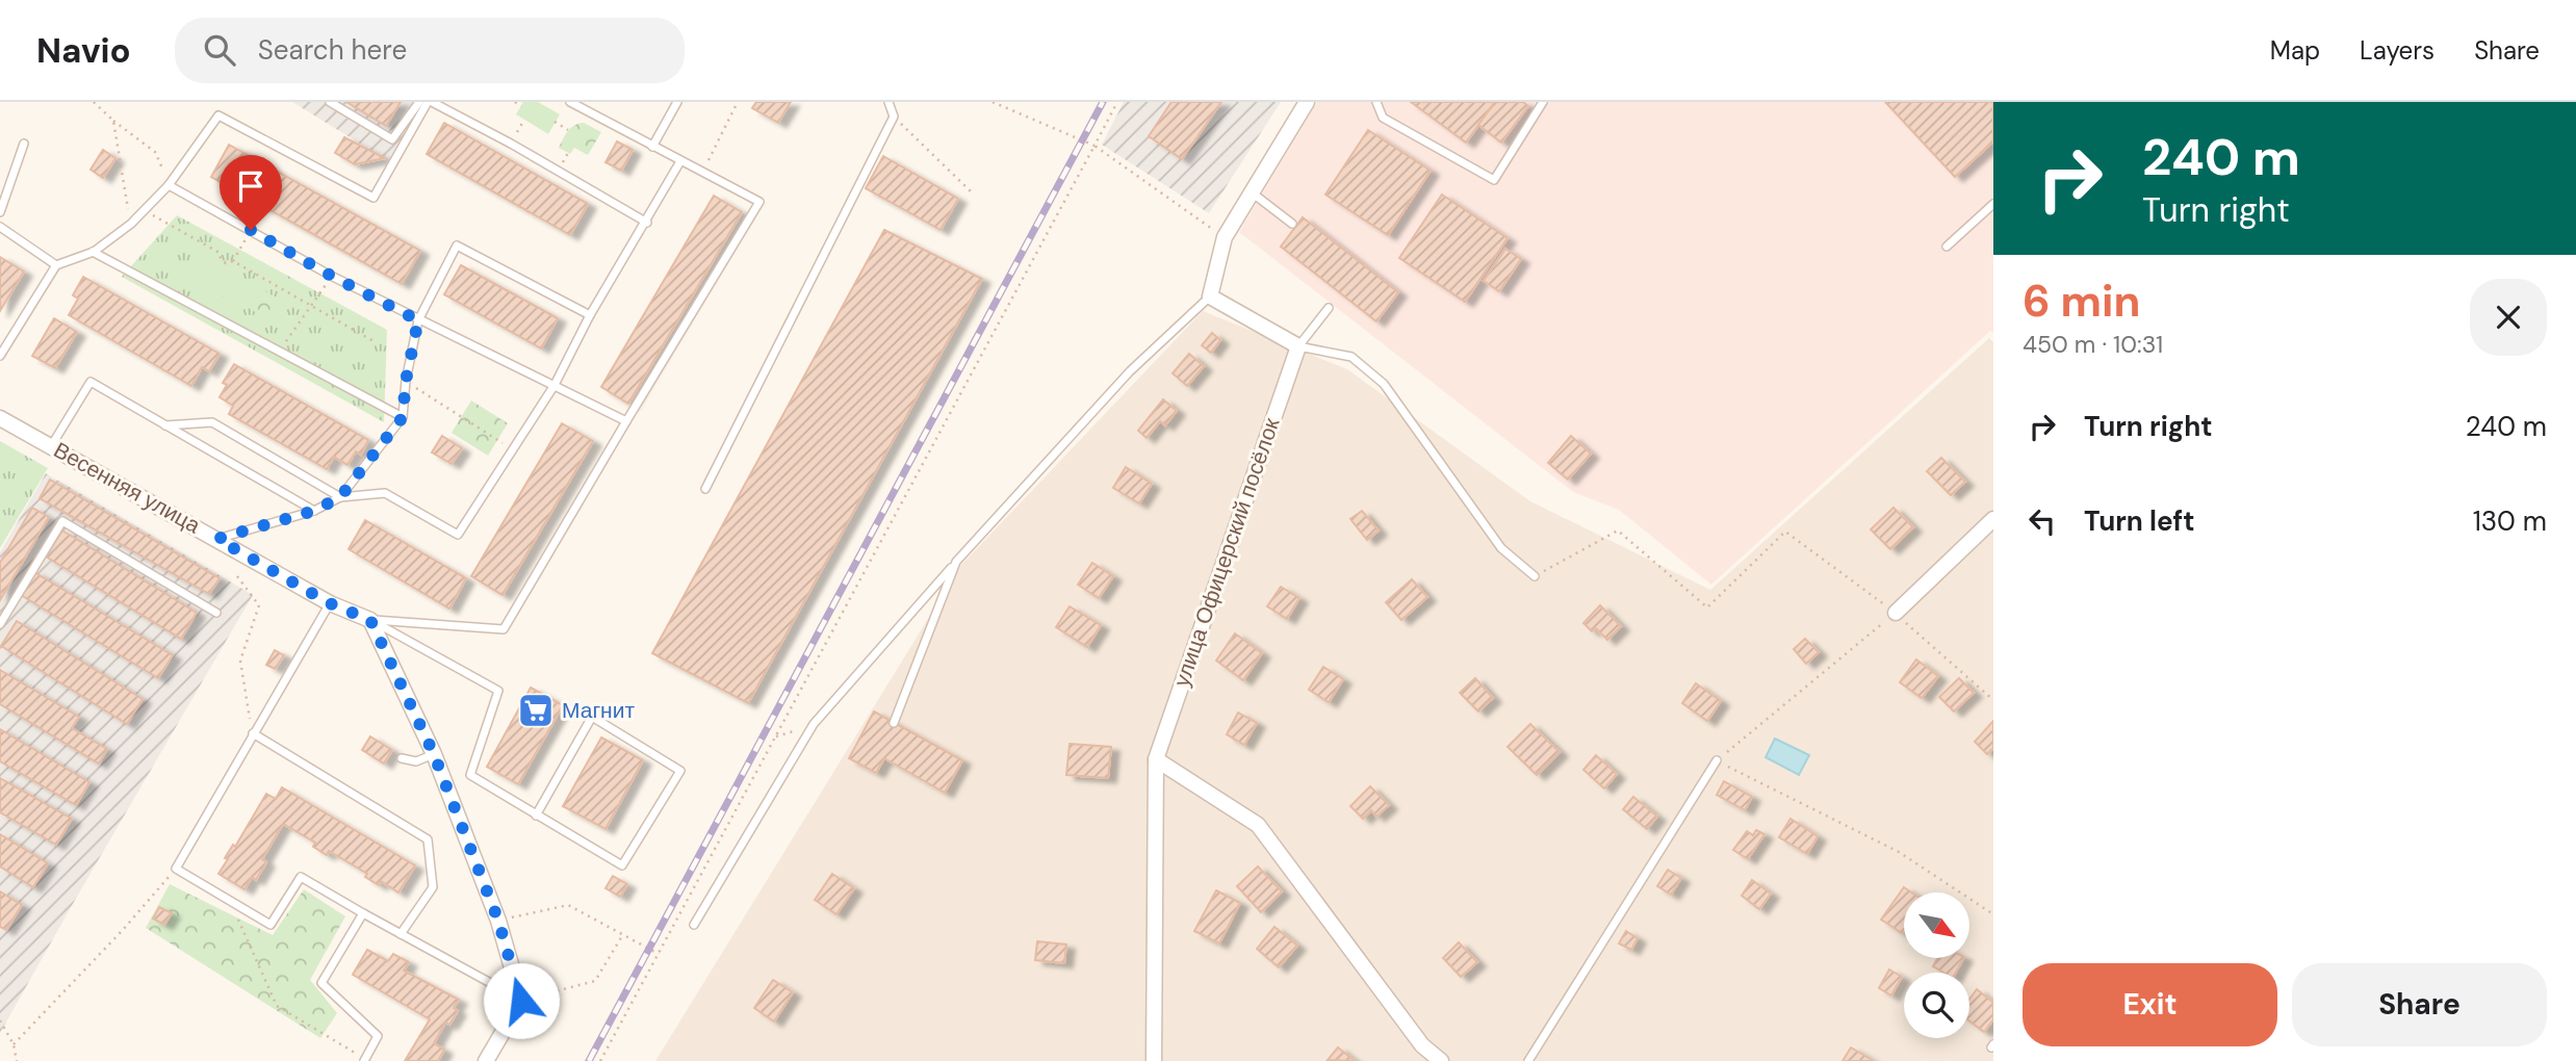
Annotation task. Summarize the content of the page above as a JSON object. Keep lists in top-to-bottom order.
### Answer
{
  "streets": {
    "street": ["Весенняя улица", "улица Офицерский посёлок"]
  },
  "places": {
    "supermarket": ["Магнит"]
  },
  "north": "bottom right",
  "page": {
    "header": "Navio",
    "search": "Search here",
    "nav": ["Map", "Layers", "Share"],
    "turn": ["240 m", "Turn right"],
    "heading": ["6 min", "450 m · 10:31"],
    "list": [
      {
        "name": "Turn right",
        "value": "240 m"
      },
      {
        "name": "Turn left",
        "value": "130 m"
      }
    ],
    "buttons": ["Exit", "Share"]
  }
}
